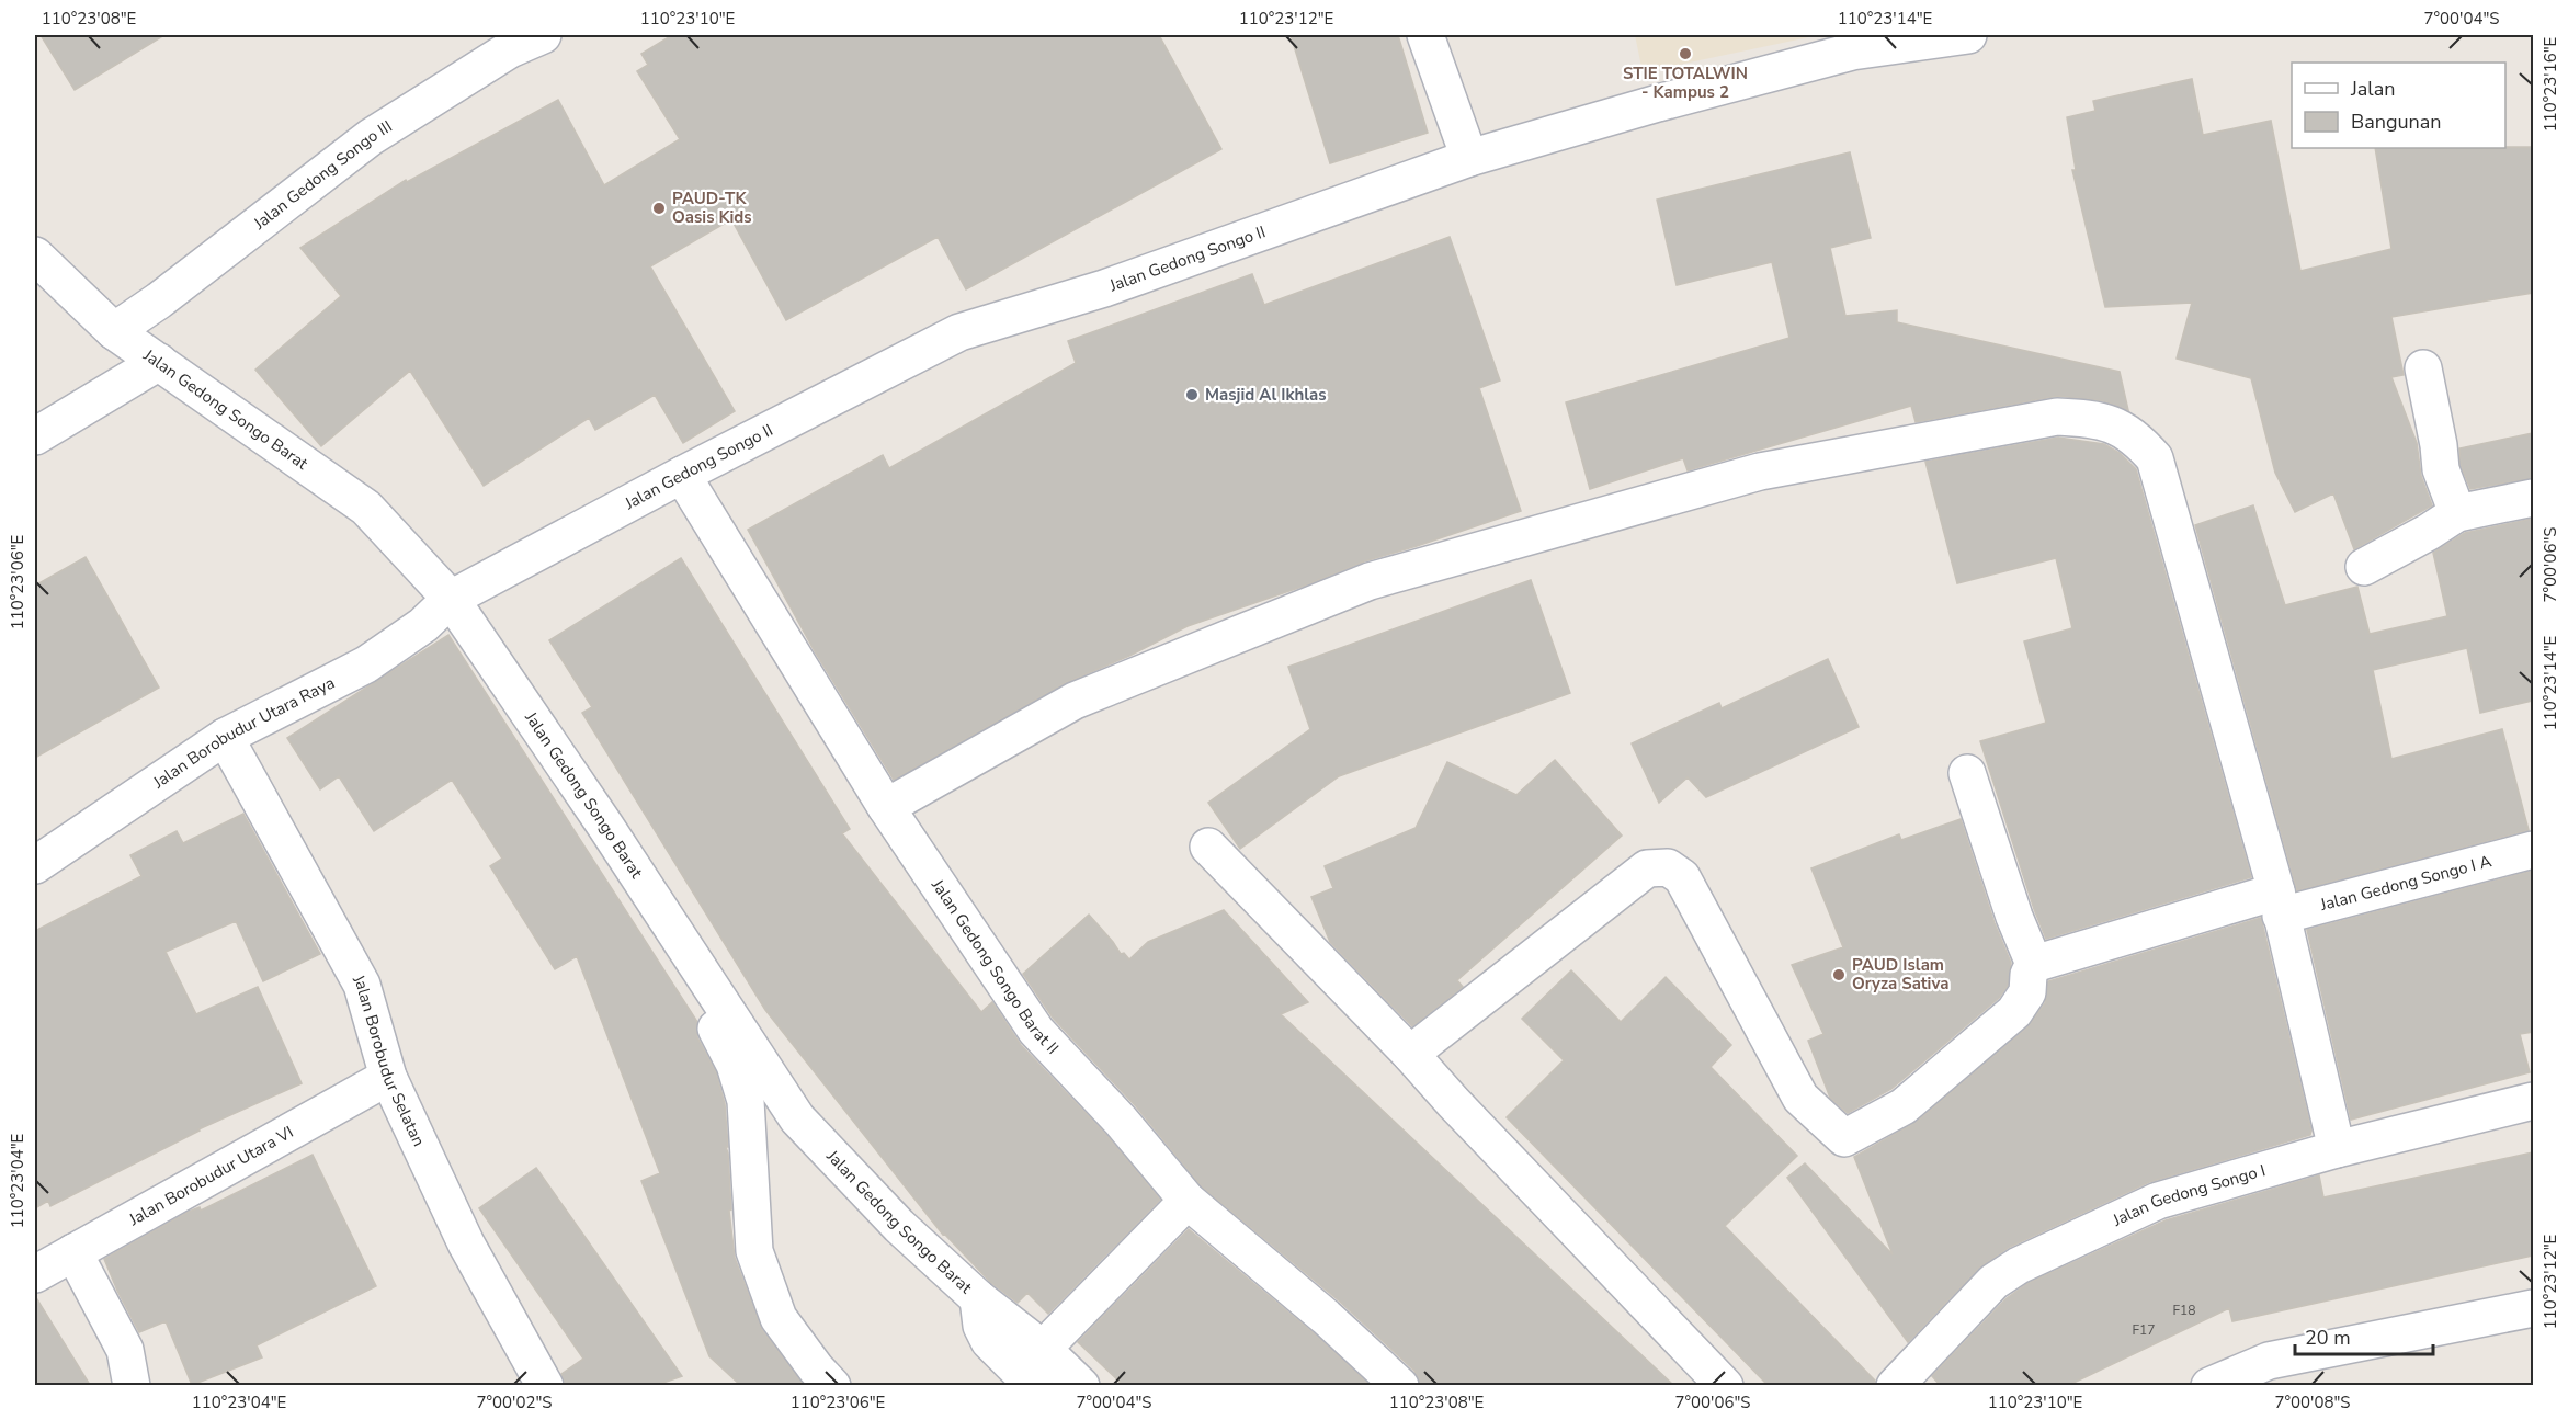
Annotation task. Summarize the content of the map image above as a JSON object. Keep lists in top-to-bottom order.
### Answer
{
  "streets": {
    "street": [
      "Jalan Gedong Songo III",
      "Jalan Gedong Songo II",
      "Jalan Gedong Songo Barat",
      "Jalan Borobudur Utara Raya",
      "Jalan Gedong Songo I A",
      "Jalan Gedong Songo Barat II",
      "Jalan Borobudur Selatan",
      "Jalan Borobudur Utara VI",
      "Jalan Gedong Songo I"
    ]
  },
  "crossings": [
    ["Jalan Gedong Songo III", "Jalan Gedong Songo Barat"],
    ["Jalan Gedong Songo II", "Jalan Gedong Songo Barat"],
    ["Jalan Gedong Songo II", "Jalan Borobudur Utara Raya"],
    ["Jalan Gedong Songo II", "Jalan Gedong Songo Barat II"],
    ["Jalan Gedong Songo Barat", "Jalan Borobudur Utara Raya"],
    ["Jalan Borobudur Utara Raya", "Jalan Borobudur Selatan"],
    ["Jalan Borobudur Selatan", "Jalan Borobudur Utara VI"]
  ],
  "places": [
    "STIE TOTALWIN - Kampus 2",
    "PAUD-TK Oasis Kids",
    "Masjid Al Ikhlas",
    "PAUD Islam Oryza Sativa"
  ],
  "house_numbers": ["F18", "F17"],
  "legend": ["Jalan", "Bangunan"],
  "scale_bar": "20 m",
  "coordinates": [
    "110°23'08\"E",
    "110°23'10\"E",
    "110°23'12\"E",
    "110°23'14\"E",
    "7°00'04\"S",
    "110°23'16\"E",
    "7°00'06\"S",
    "110°23'06\"E",
    "110°23'04\"E",
    "7°00'02\"S",
    "7°00'08\"S"
  ]
}
